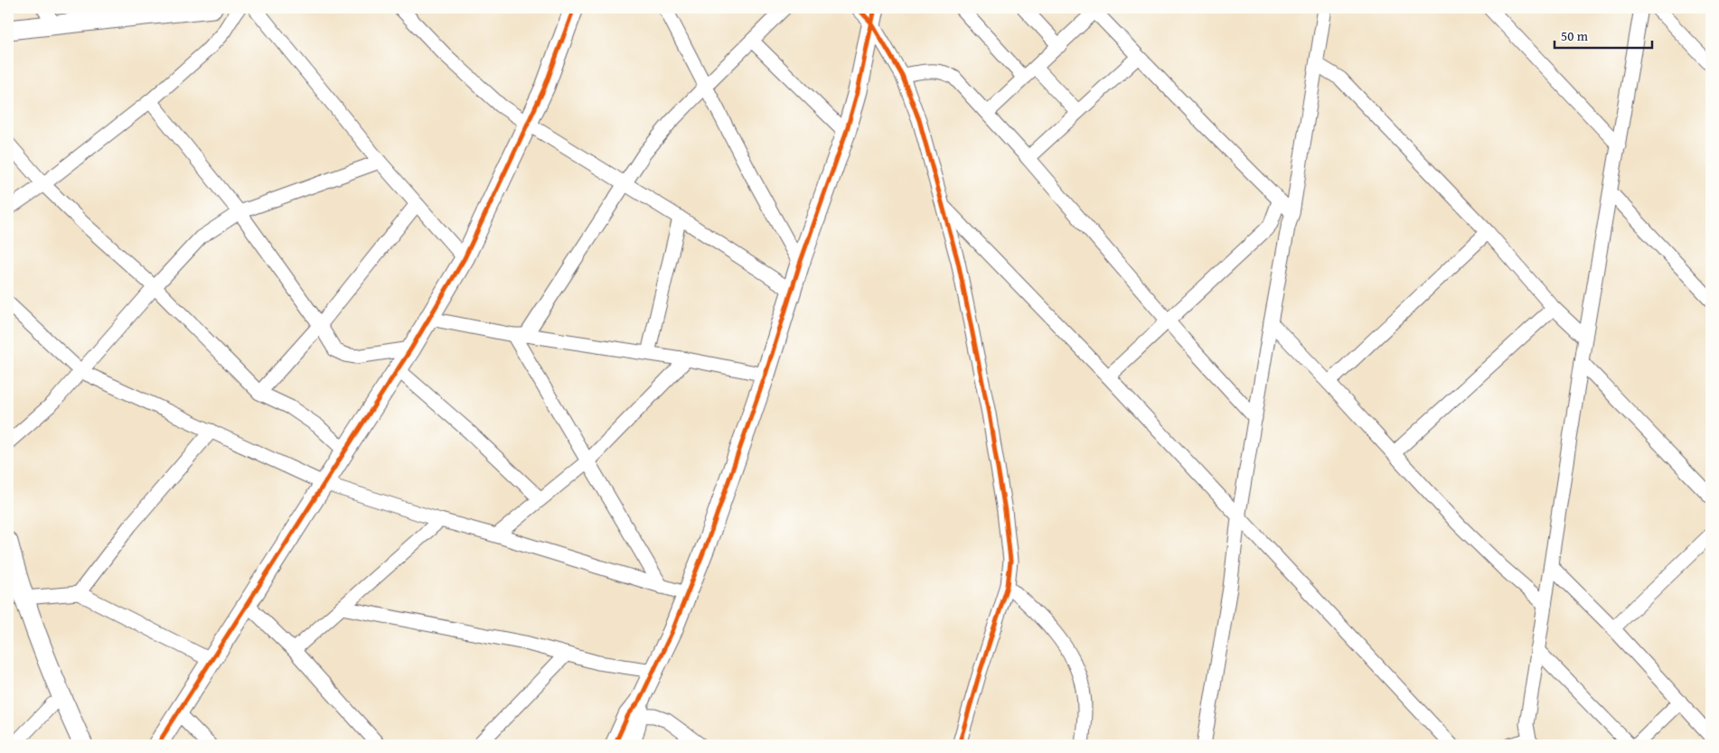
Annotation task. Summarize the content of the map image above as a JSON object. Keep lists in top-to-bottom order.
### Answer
{
  "scale_bar": "50 m"
}
